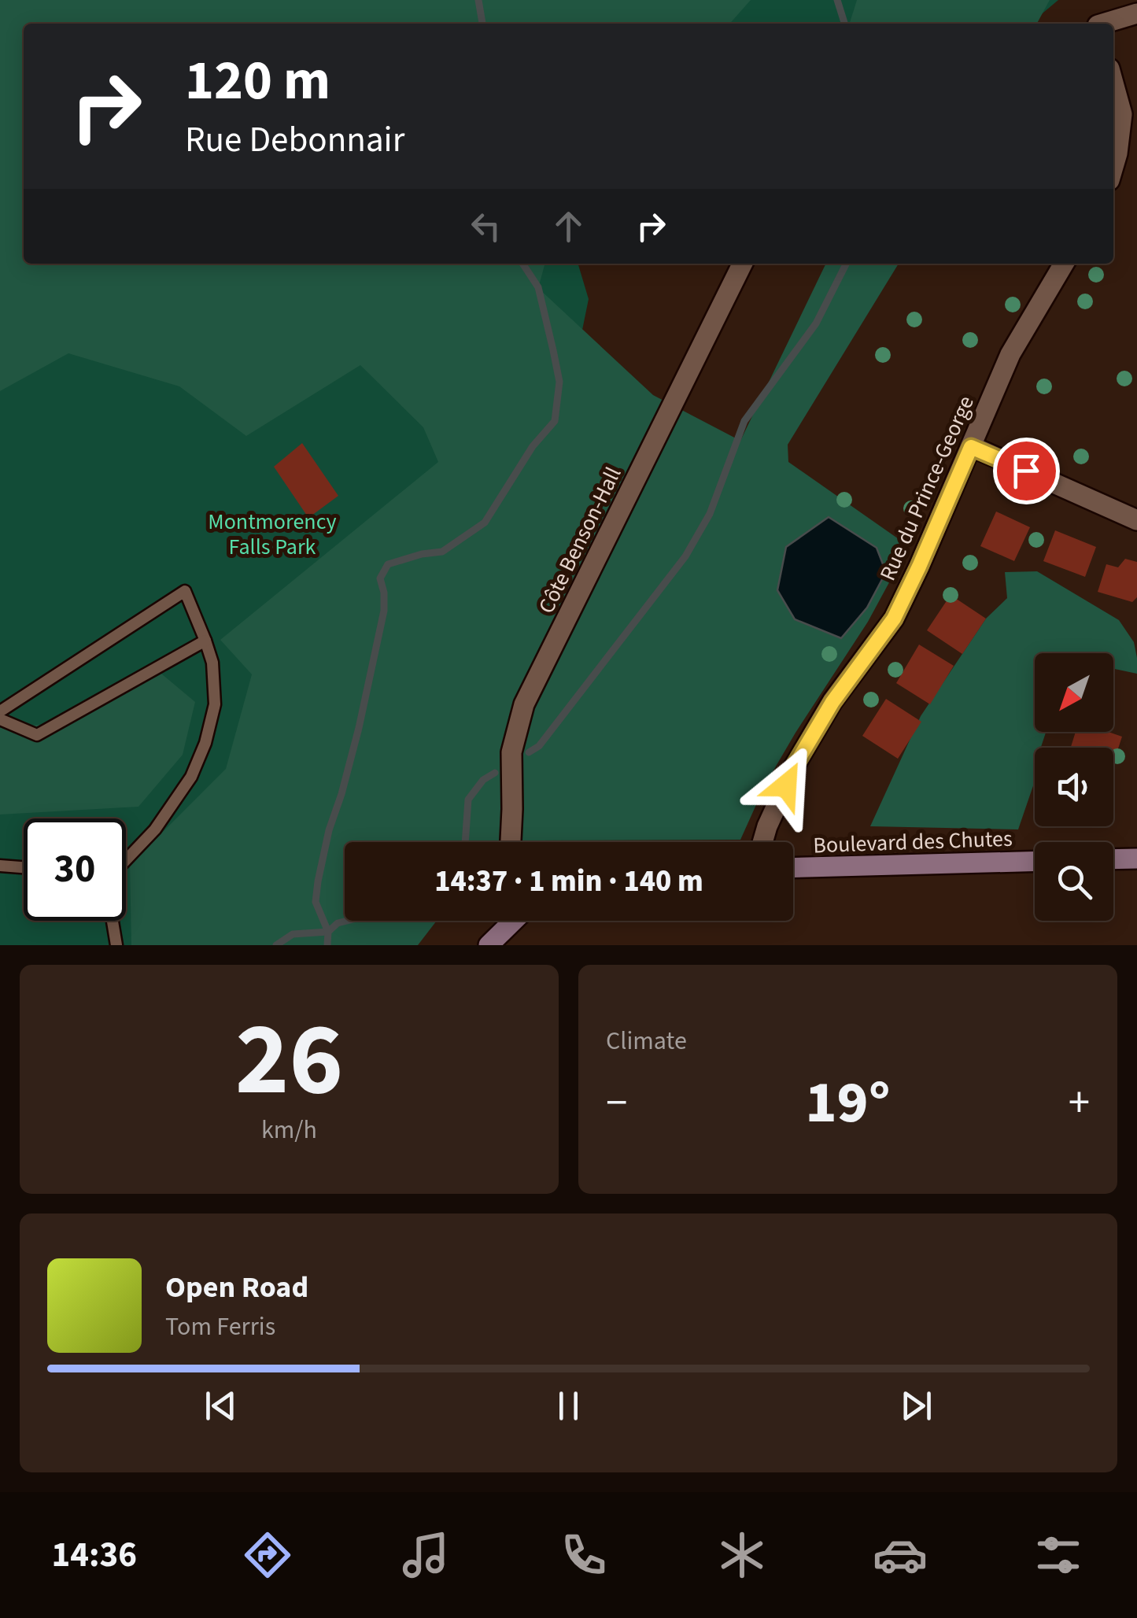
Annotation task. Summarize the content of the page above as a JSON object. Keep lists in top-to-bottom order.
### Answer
{
  "streets": {
    "street": ["Rue du Prince-George", "Côte Benson-Hall", "Boulevard des Chutes"]
  },
  "parks": ["Montmorency Falls Park"],
  "north": "bottom left",
  "page": {
    "turn": ["120 m", "Rue Debonnair"],
    "limit": "30",
    "trip": "14:37 · 1 min · 140 m",
    "tile": [
      ["26", "km/h"],
      "Climate"
    ],
    "heat": ["−", "19°", "+"],
    "song": ["Open Road", "Tom Ferris"],
    "tabs": "14:36"
  }
}
